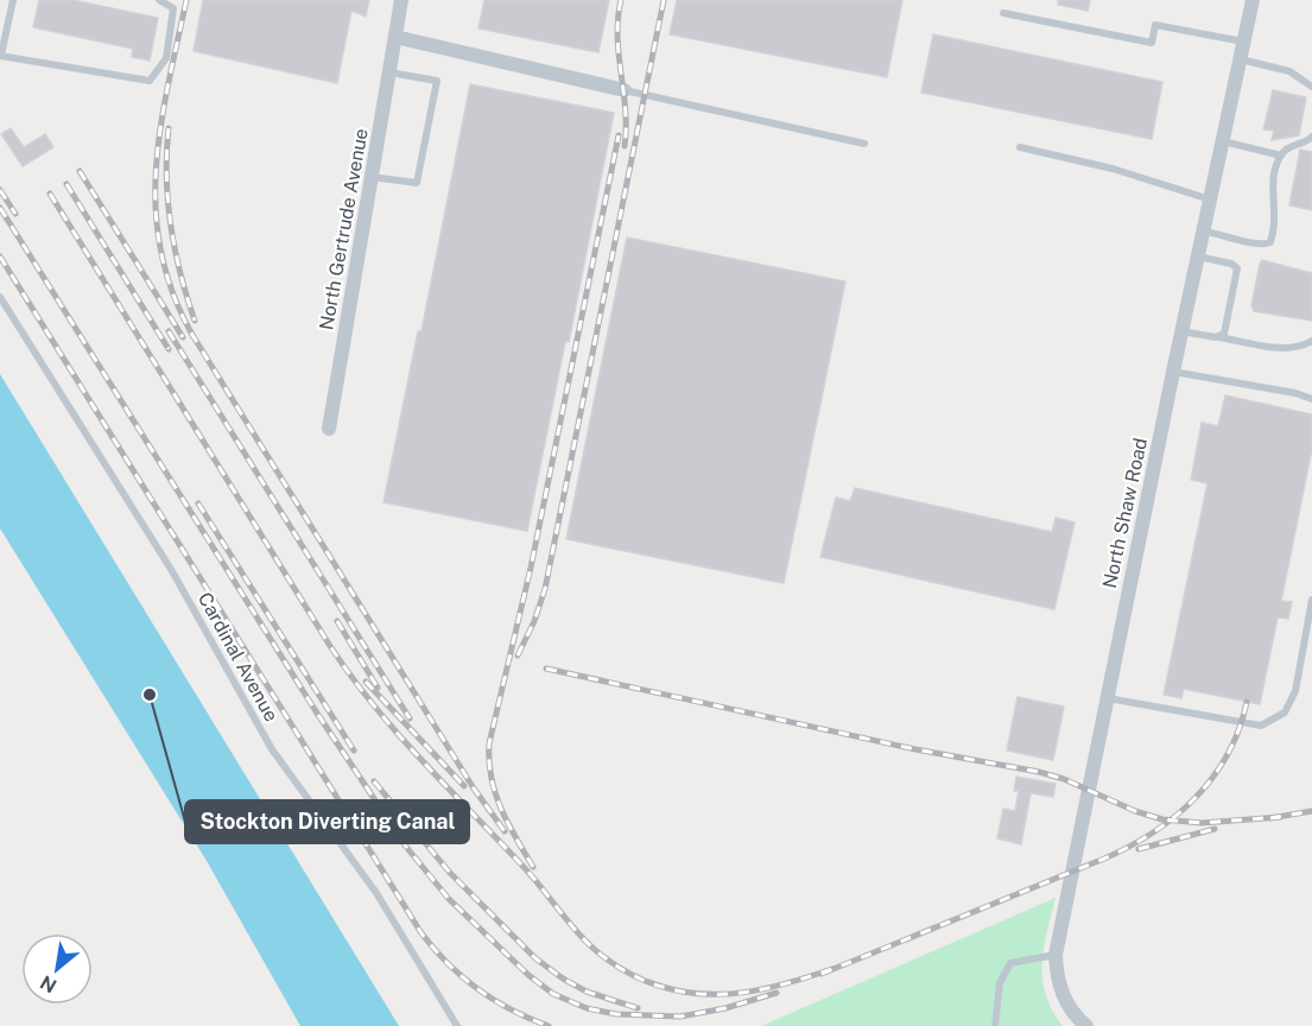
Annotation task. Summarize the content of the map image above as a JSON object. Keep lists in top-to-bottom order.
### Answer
{
  "streets": {
    "street": ["North Gertrude Avenue", "North Shaw Road"],
    "lane": ["Cardinal Avenue"]
  },
  "places": ["Stockton Diverting Canal"],
  "north": "bottom left"
}
